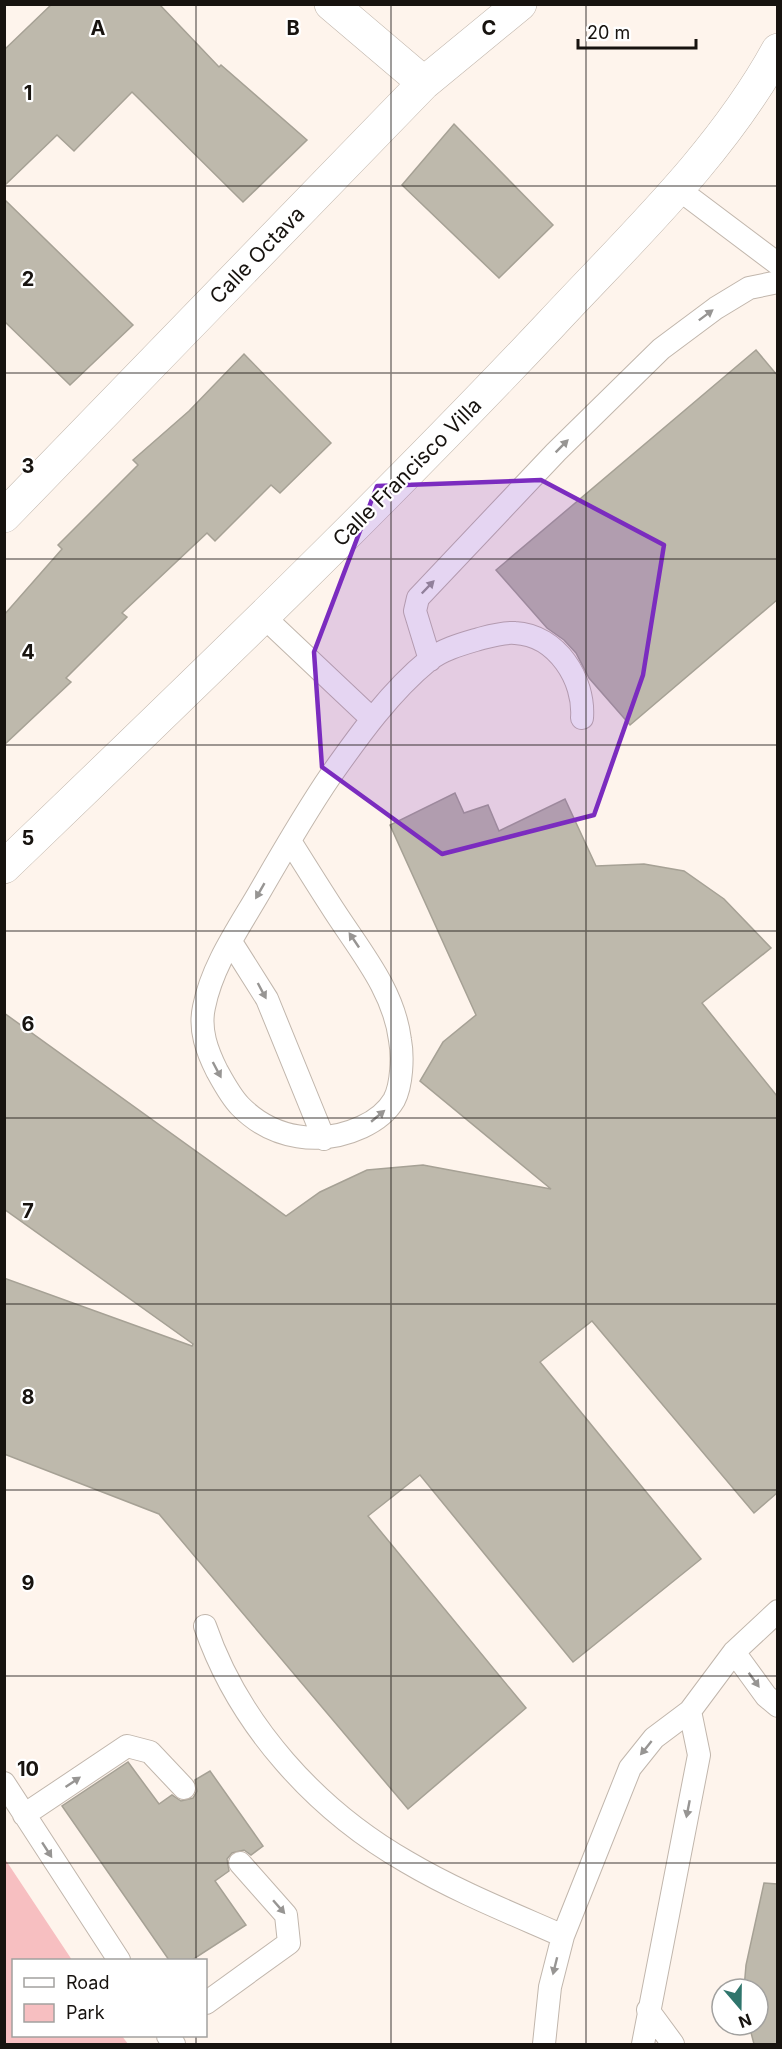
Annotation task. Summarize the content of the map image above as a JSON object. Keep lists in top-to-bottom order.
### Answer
{
  "streets": {
    "street": ["Calle Octava", "Calle Francisco Villa"]
  },
  "legend": ["Road", "Park"],
  "scale_bar": "20 m",
  "north": "bottom",
  "grid": {
    "columns": ["A", "B", "C"],
    "rows": [
      "1",
      "2",
      "3",
      "4",
      "5",
      "6",
      "7",
      "8",
      "9",
      "10"
    ]
  }
}
